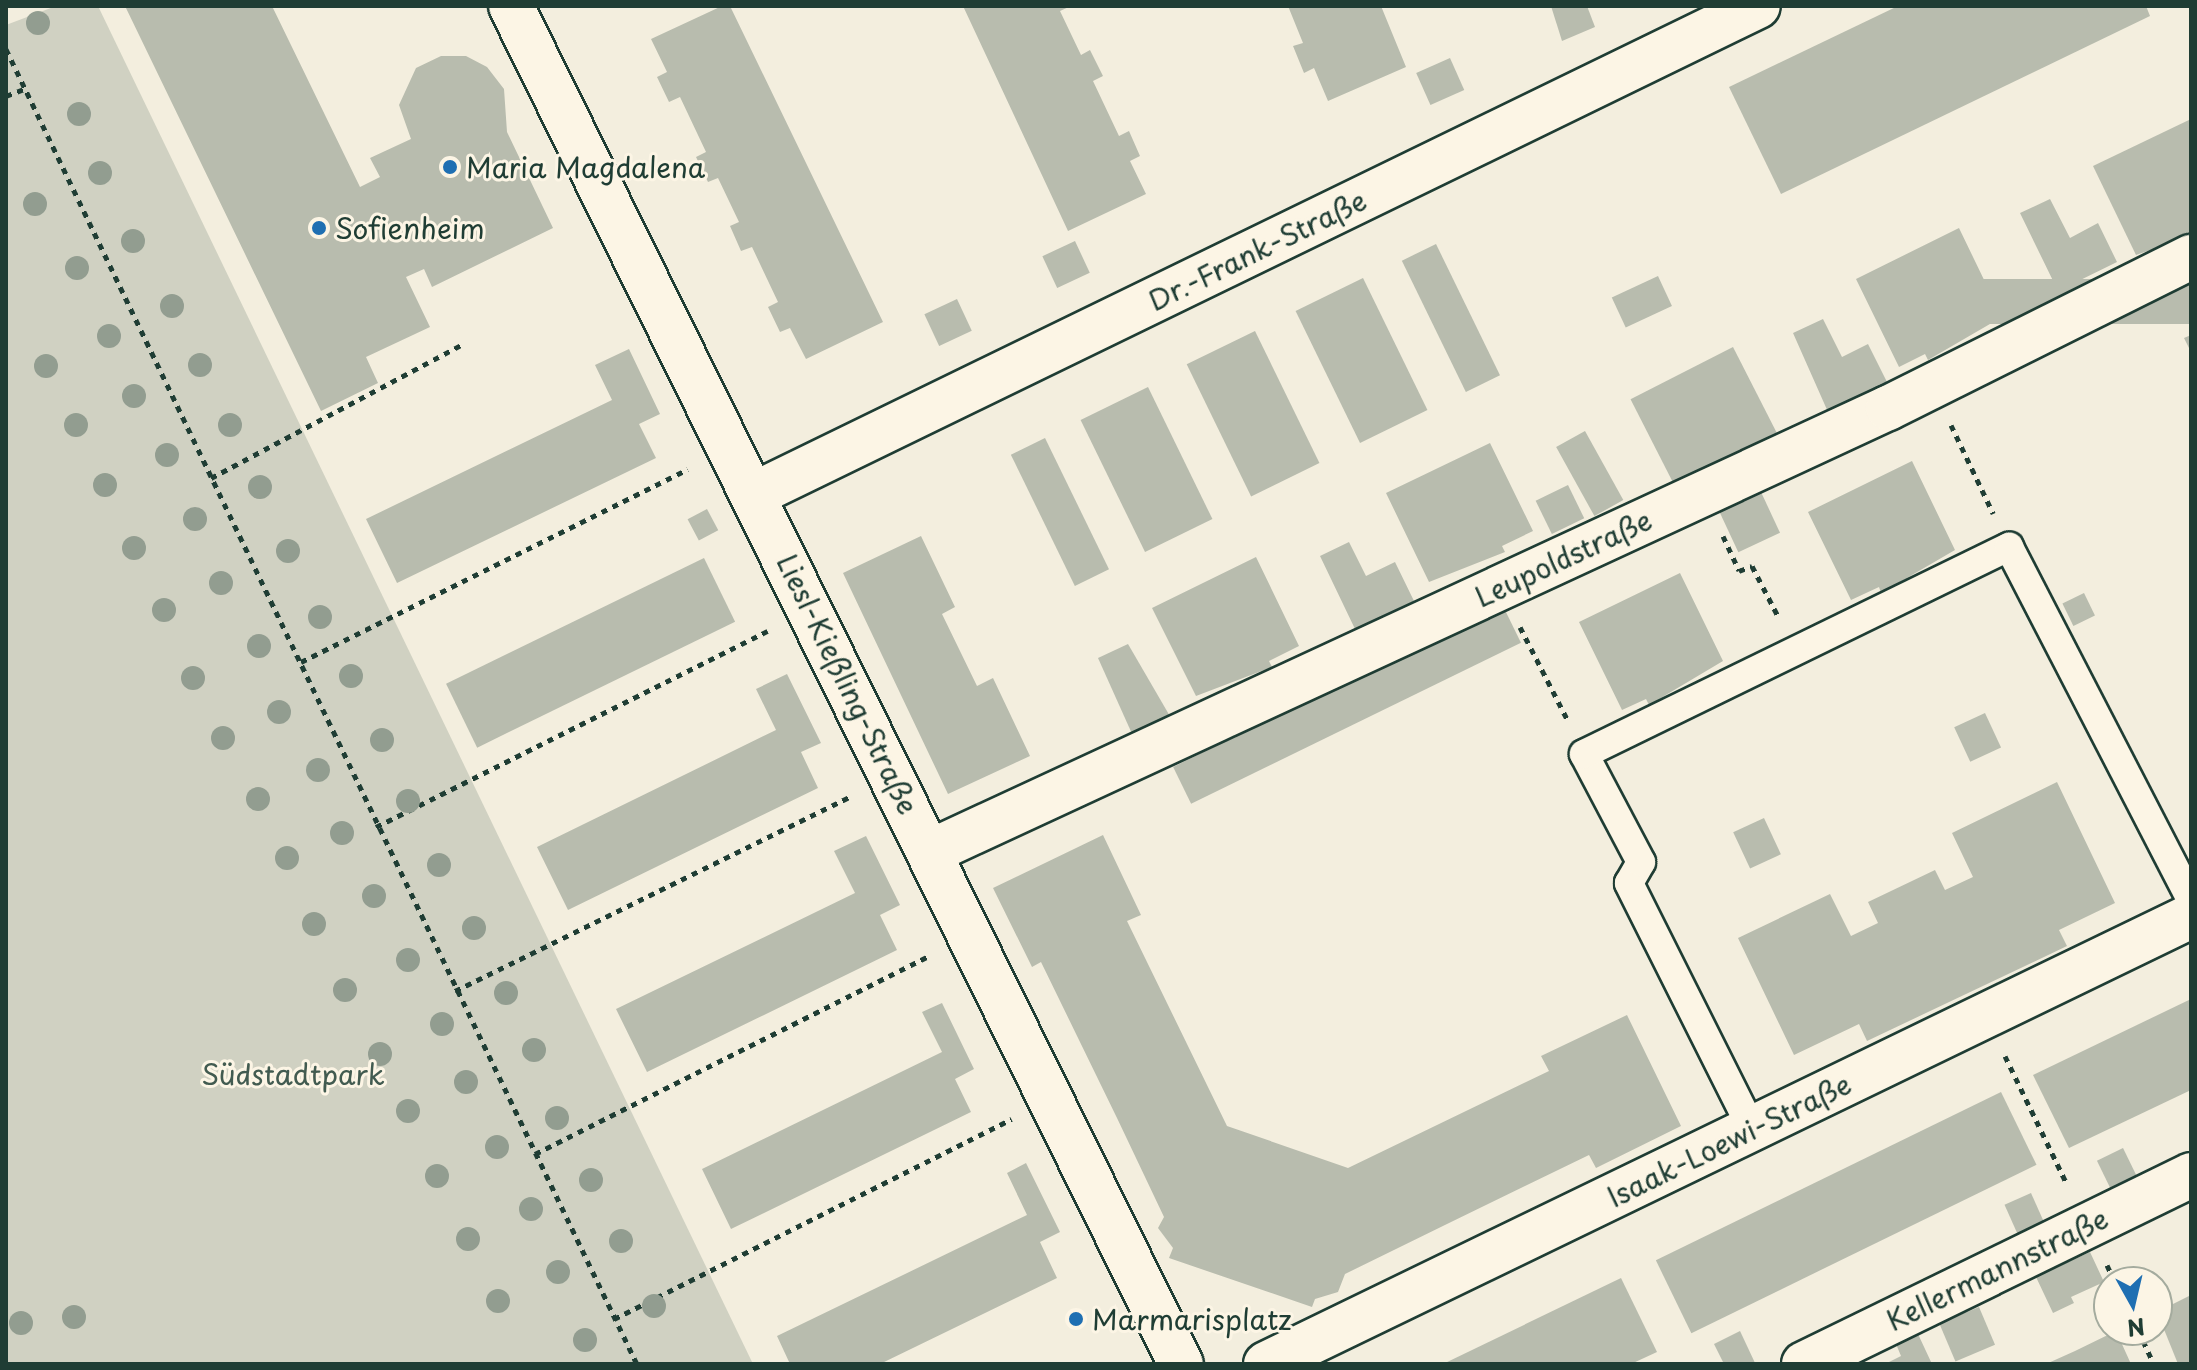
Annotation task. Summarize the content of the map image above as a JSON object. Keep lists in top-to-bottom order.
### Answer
{
  "streets": {
    "street": [
      "Dr.-Frank-Straße",
      "Leupoldstraße",
      "Liesl-Kießling-Straße",
      "Isaak-Loewi-Straße",
      "Kellermannstraße"
    ]
  },
  "crossings": [
    ["Dr.-Frank-Straße", "Liesl-Kießling-Straße"],
    ["Leupoldstraße", "Liesl-Kießling-Straße"]
  ],
  "parks": ["Südstadtpark"],
  "places": ["Maria Magdalena", "Sofienheim", "Marmarisplatz"],
  "north": "bottom"
}
